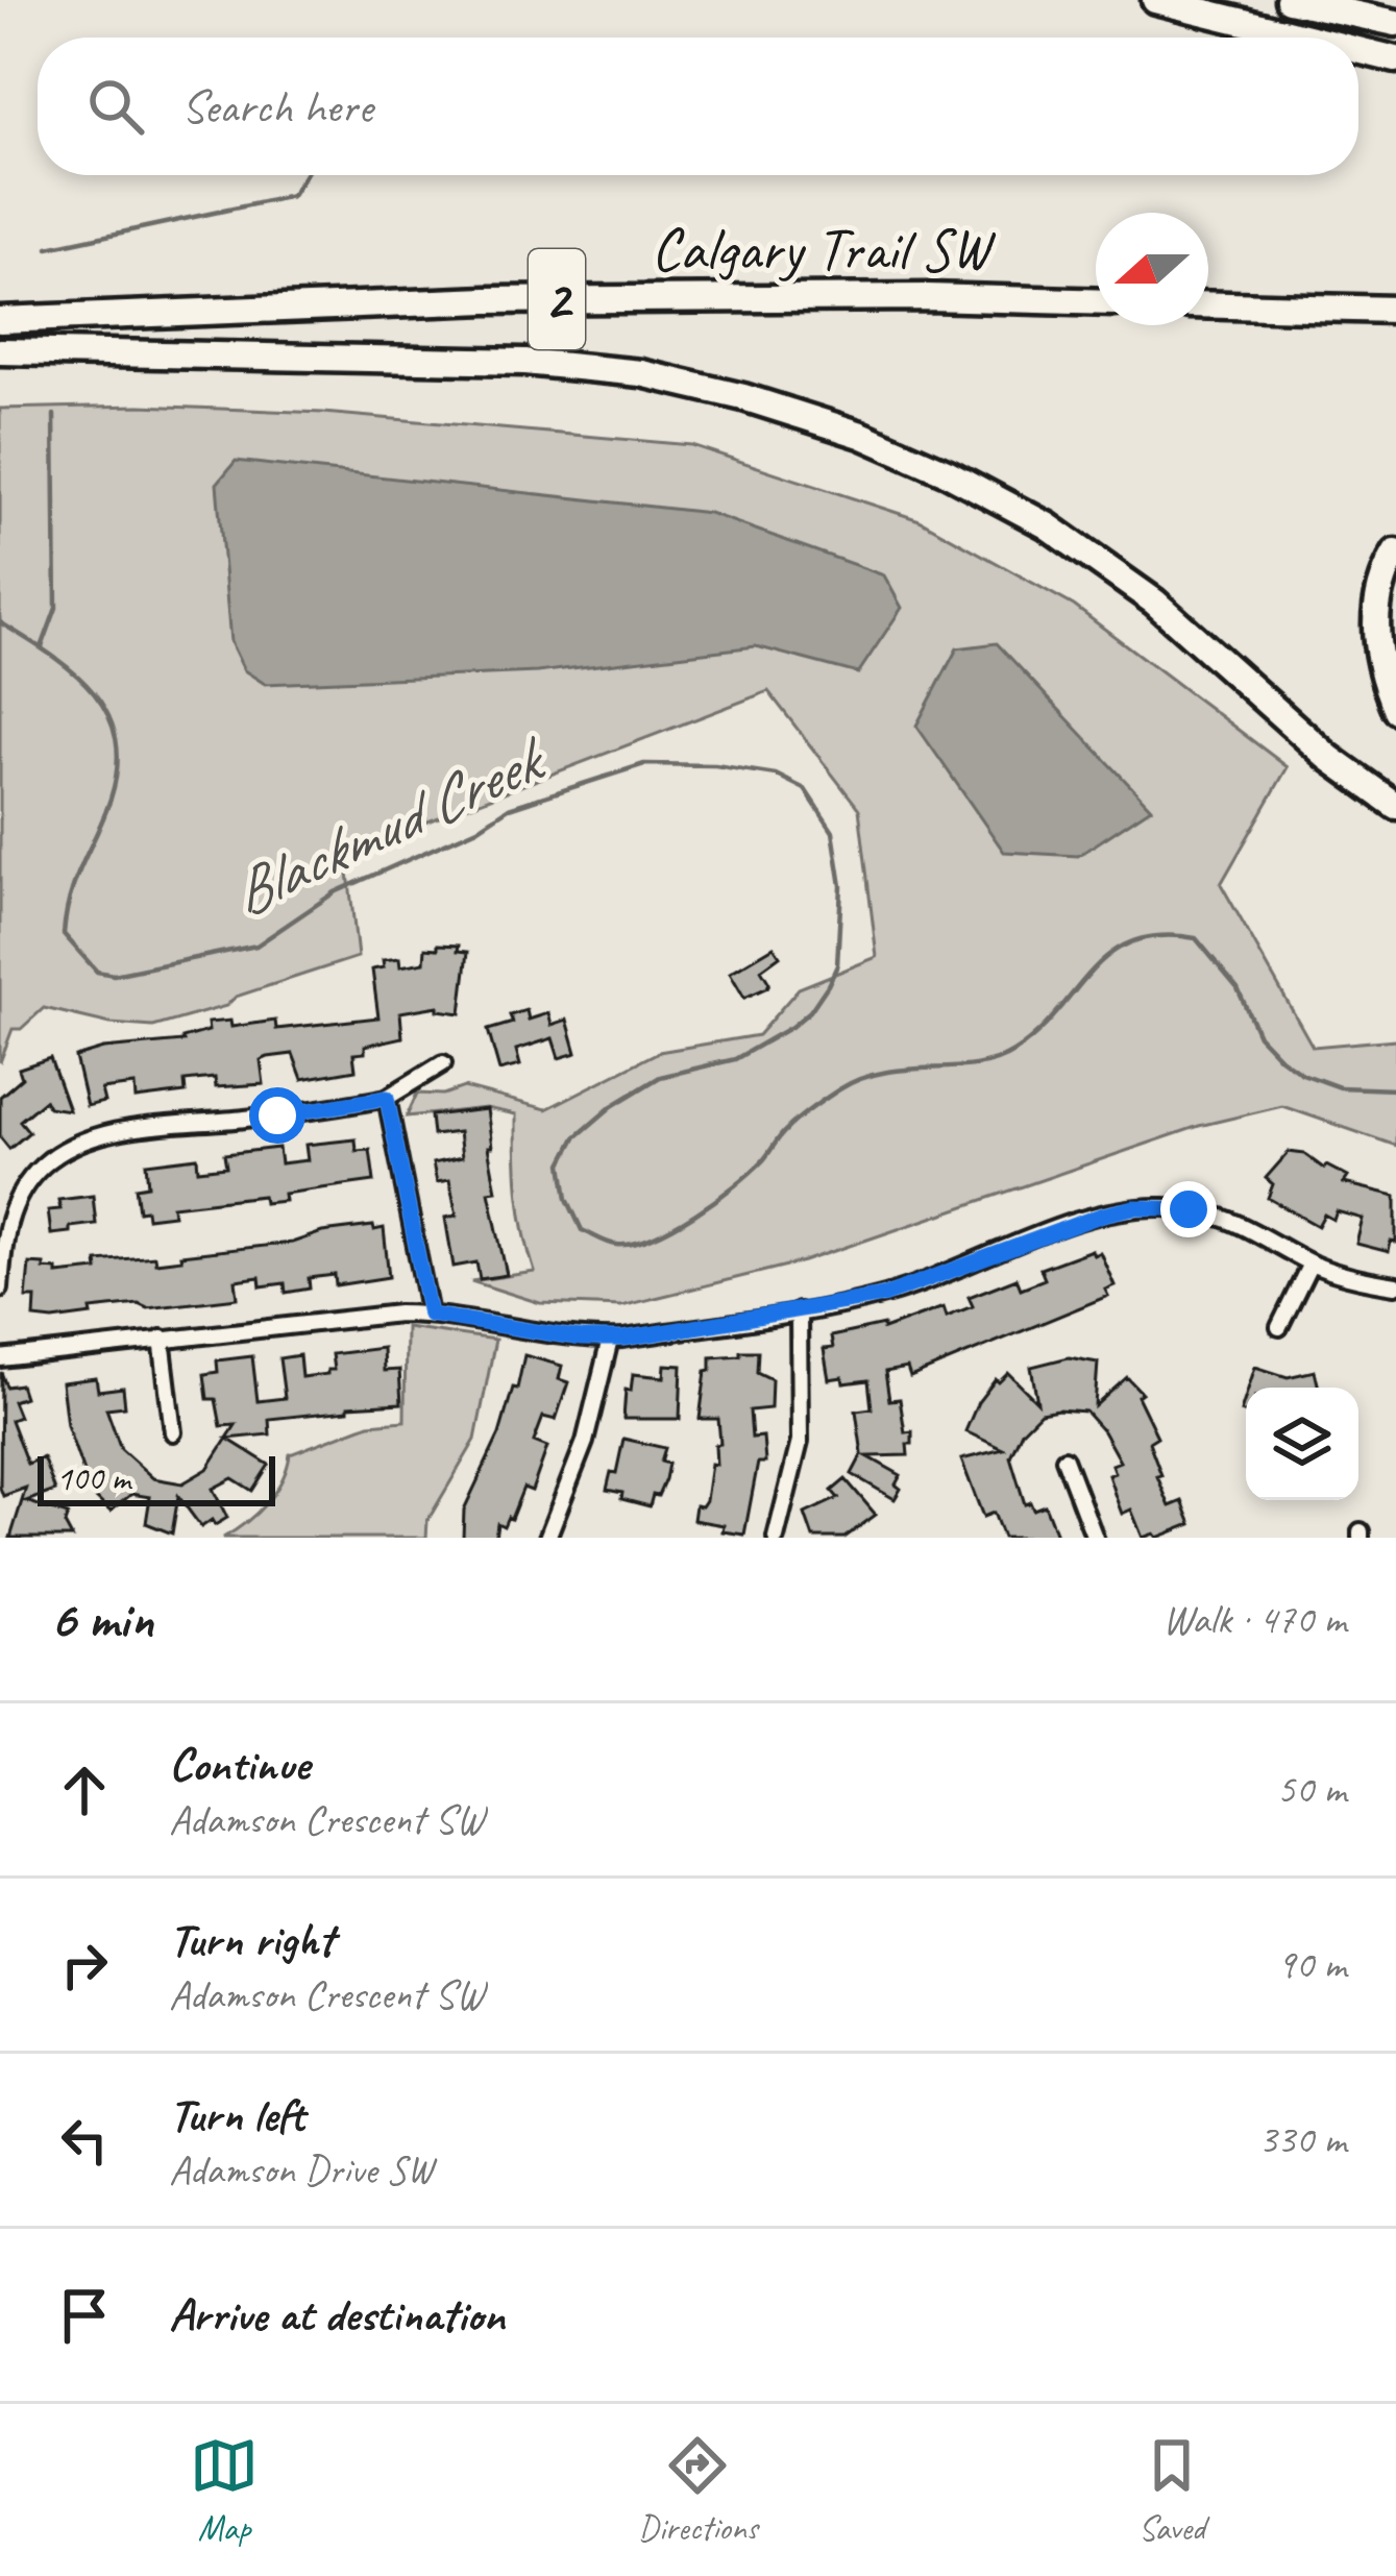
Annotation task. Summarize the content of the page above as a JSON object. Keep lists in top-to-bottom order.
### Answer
{
  "streets": {
    "highway": ["Calgary Trail SW", "2"]
  },
  "water": ["Blackmud Creek"],
  "scale_bar": "100 m",
  "north": "left",
  "page": {
    "search": "Search here",
    "scale": "100 m",
    "heading": ["6 min", "Walk · 470 m"],
    "list": [
      ["Continue", "Adamson Crescent SW", "50 m"],
      ["Turn right", "Adamson Crescent SW", "90 m"],
      ["Turn left", "Adamson Drive SW", "330 m"],
      "Arrive at destination"
    ],
    "nav": ["Map", "Directions", "Saved"]
  }
}
